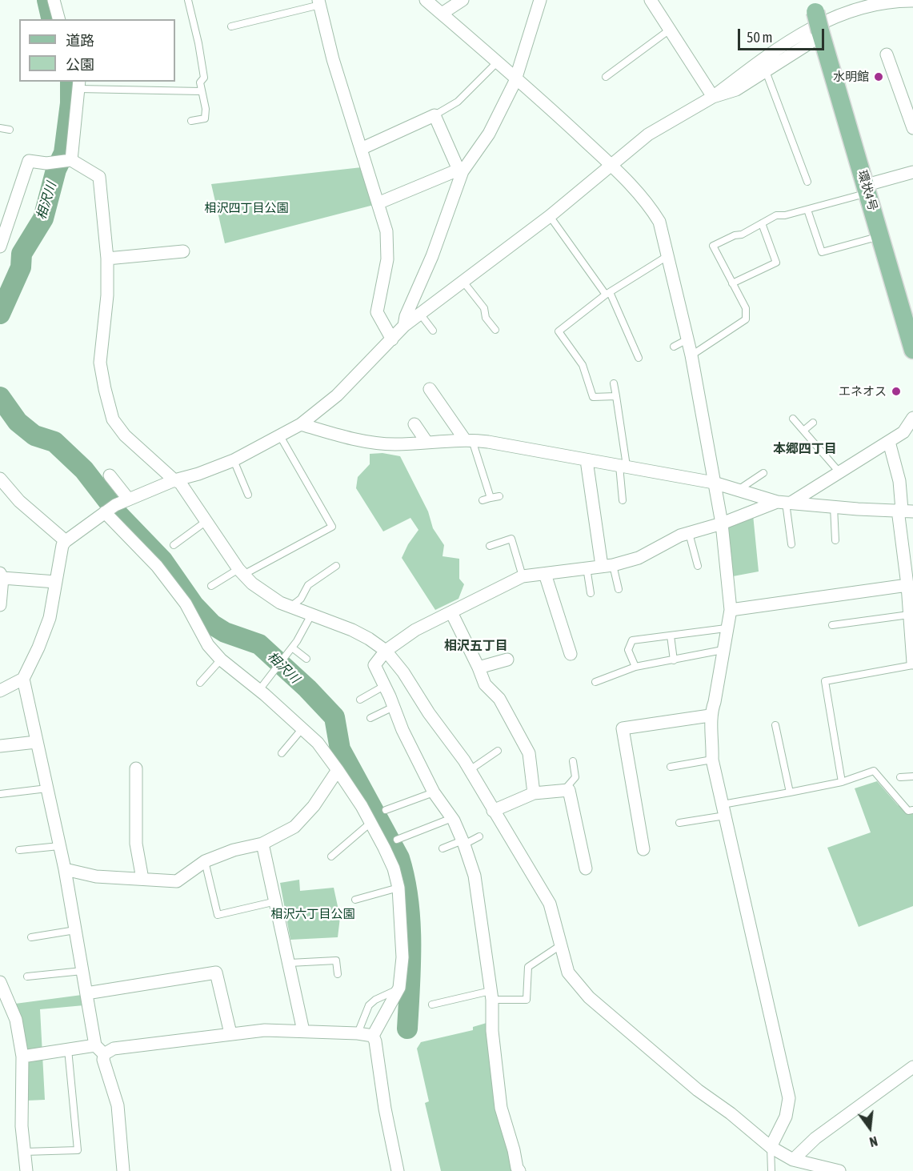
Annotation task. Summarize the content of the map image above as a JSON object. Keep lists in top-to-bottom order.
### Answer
{
  "streets": {
    "main road": ["環状4号"]
  },
  "districts": ["本郷四丁目", "相沢五丁目"],
  "water": ["相沢川"],
  "parks": ["相沢四丁目公園", "相沢六丁目公園"],
  "places": ["水明館", "エネオス"],
  "legend": ["道路", "公園"],
  "scale_bar": "50 m",
  "north": "bottom"
}
